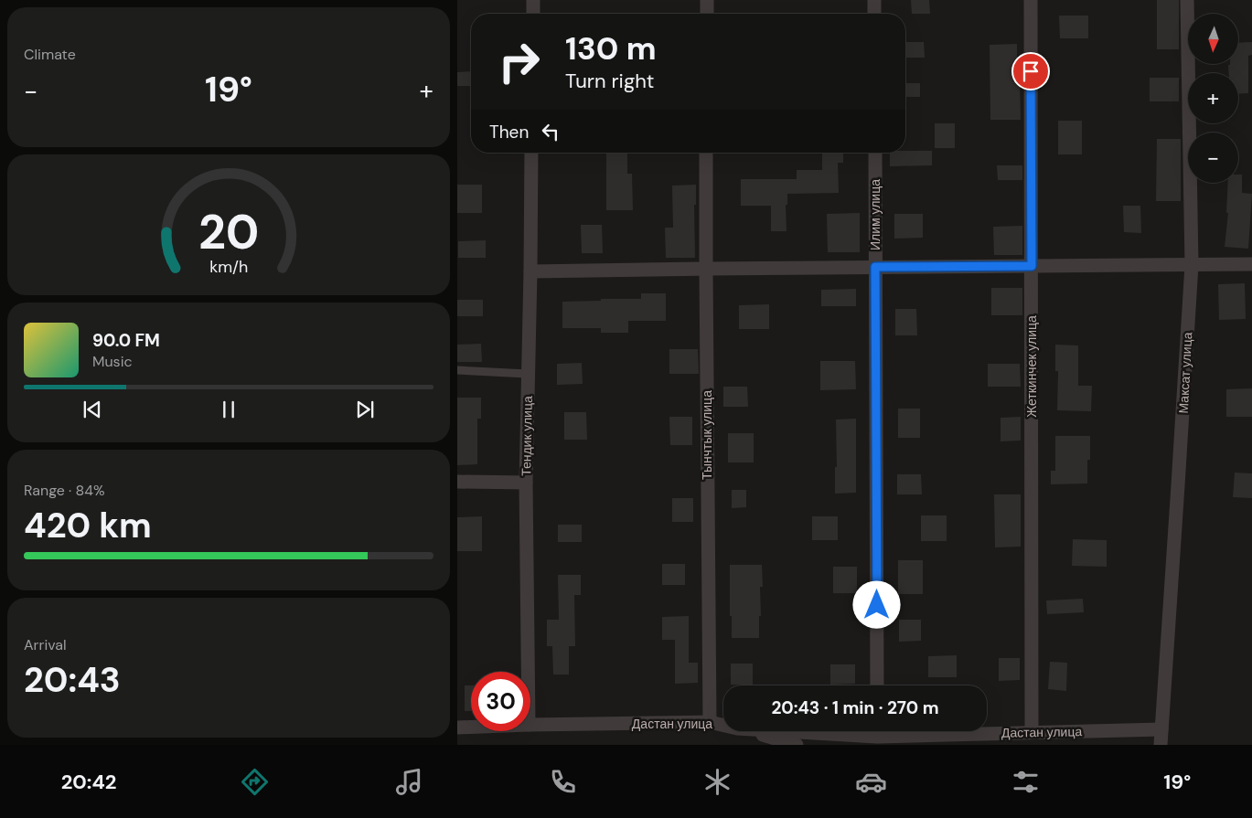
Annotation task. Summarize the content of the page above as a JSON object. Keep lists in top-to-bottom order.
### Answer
{
  "streets": {
    "street": [
      "Илим улица",
      "Жеткинчек улица",
      "Максат улица",
      "Тынчтык улица",
      "Тендик улица",
      "Дастан улица"
    ]
  },
  "crossings": [
    ["Жеткинчек улица", "Дастан улица"],
    ["Максат улица", "Дастан улица"],
    ["Тынчтык улица", "Дастан улица"]
  ],
  "north": "bottom",
  "page": {
    "tile": [
      "Climate",
      ["Range · 84%", "420 km"],
      ["Arrival", "20:43"]
    ],
    "map_buttons": ["+", "−"],
    "turn": ["130 m", "Turn right"],
    "heat": ["−", "19°", "+"],
    "then": "Then",
    "song": ["90.0 FM", "Music"],
    "limit": "30",
    "trip": "20:43 · 1 min · 270 m",
    "tabs": ["20:42", "19°"],
    "gauge": ["20", "km/h"]
  }
}
